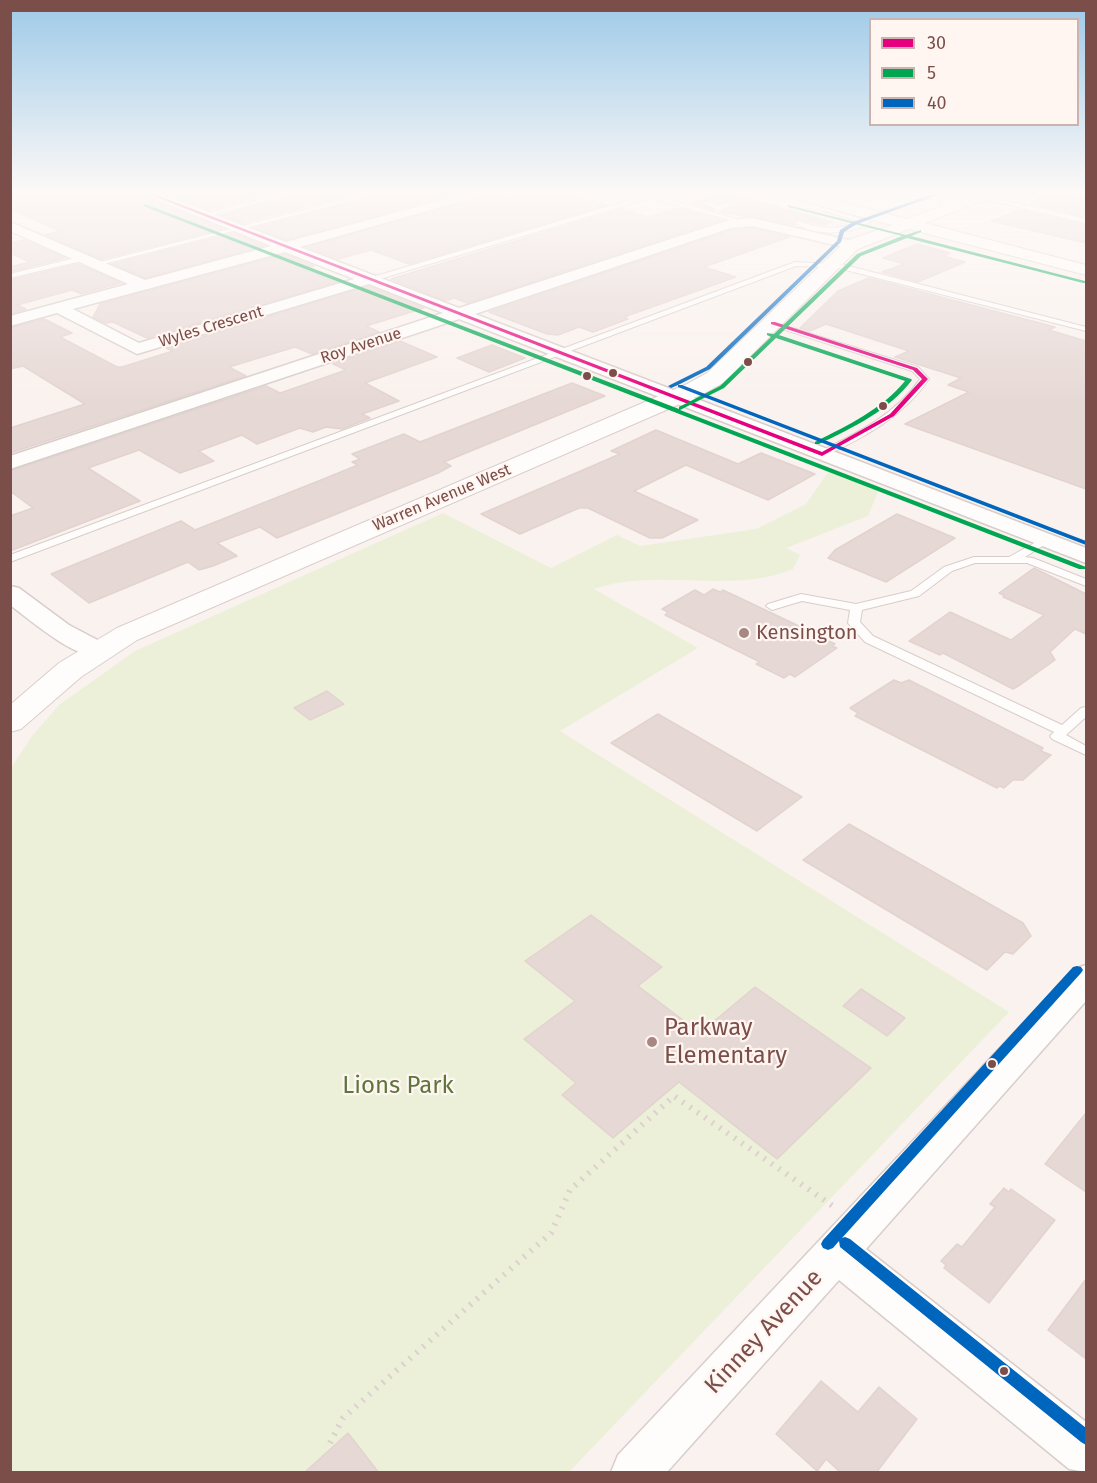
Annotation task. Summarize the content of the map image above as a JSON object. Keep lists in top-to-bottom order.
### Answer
{
  "streets": {
    "street": [
      "Wyles Crescent",
      "Roy Avenue",
      "Warren Avenue West",
      "Kinney Avenue"
    ]
  },
  "parks": ["Lions Park"],
  "places": ["Kensington", "Parkway Elementary"],
  "lines": ["transit line 30", "transit line 5", "transit line 40"],
  "legend": ["30", "5", "40"]
}
